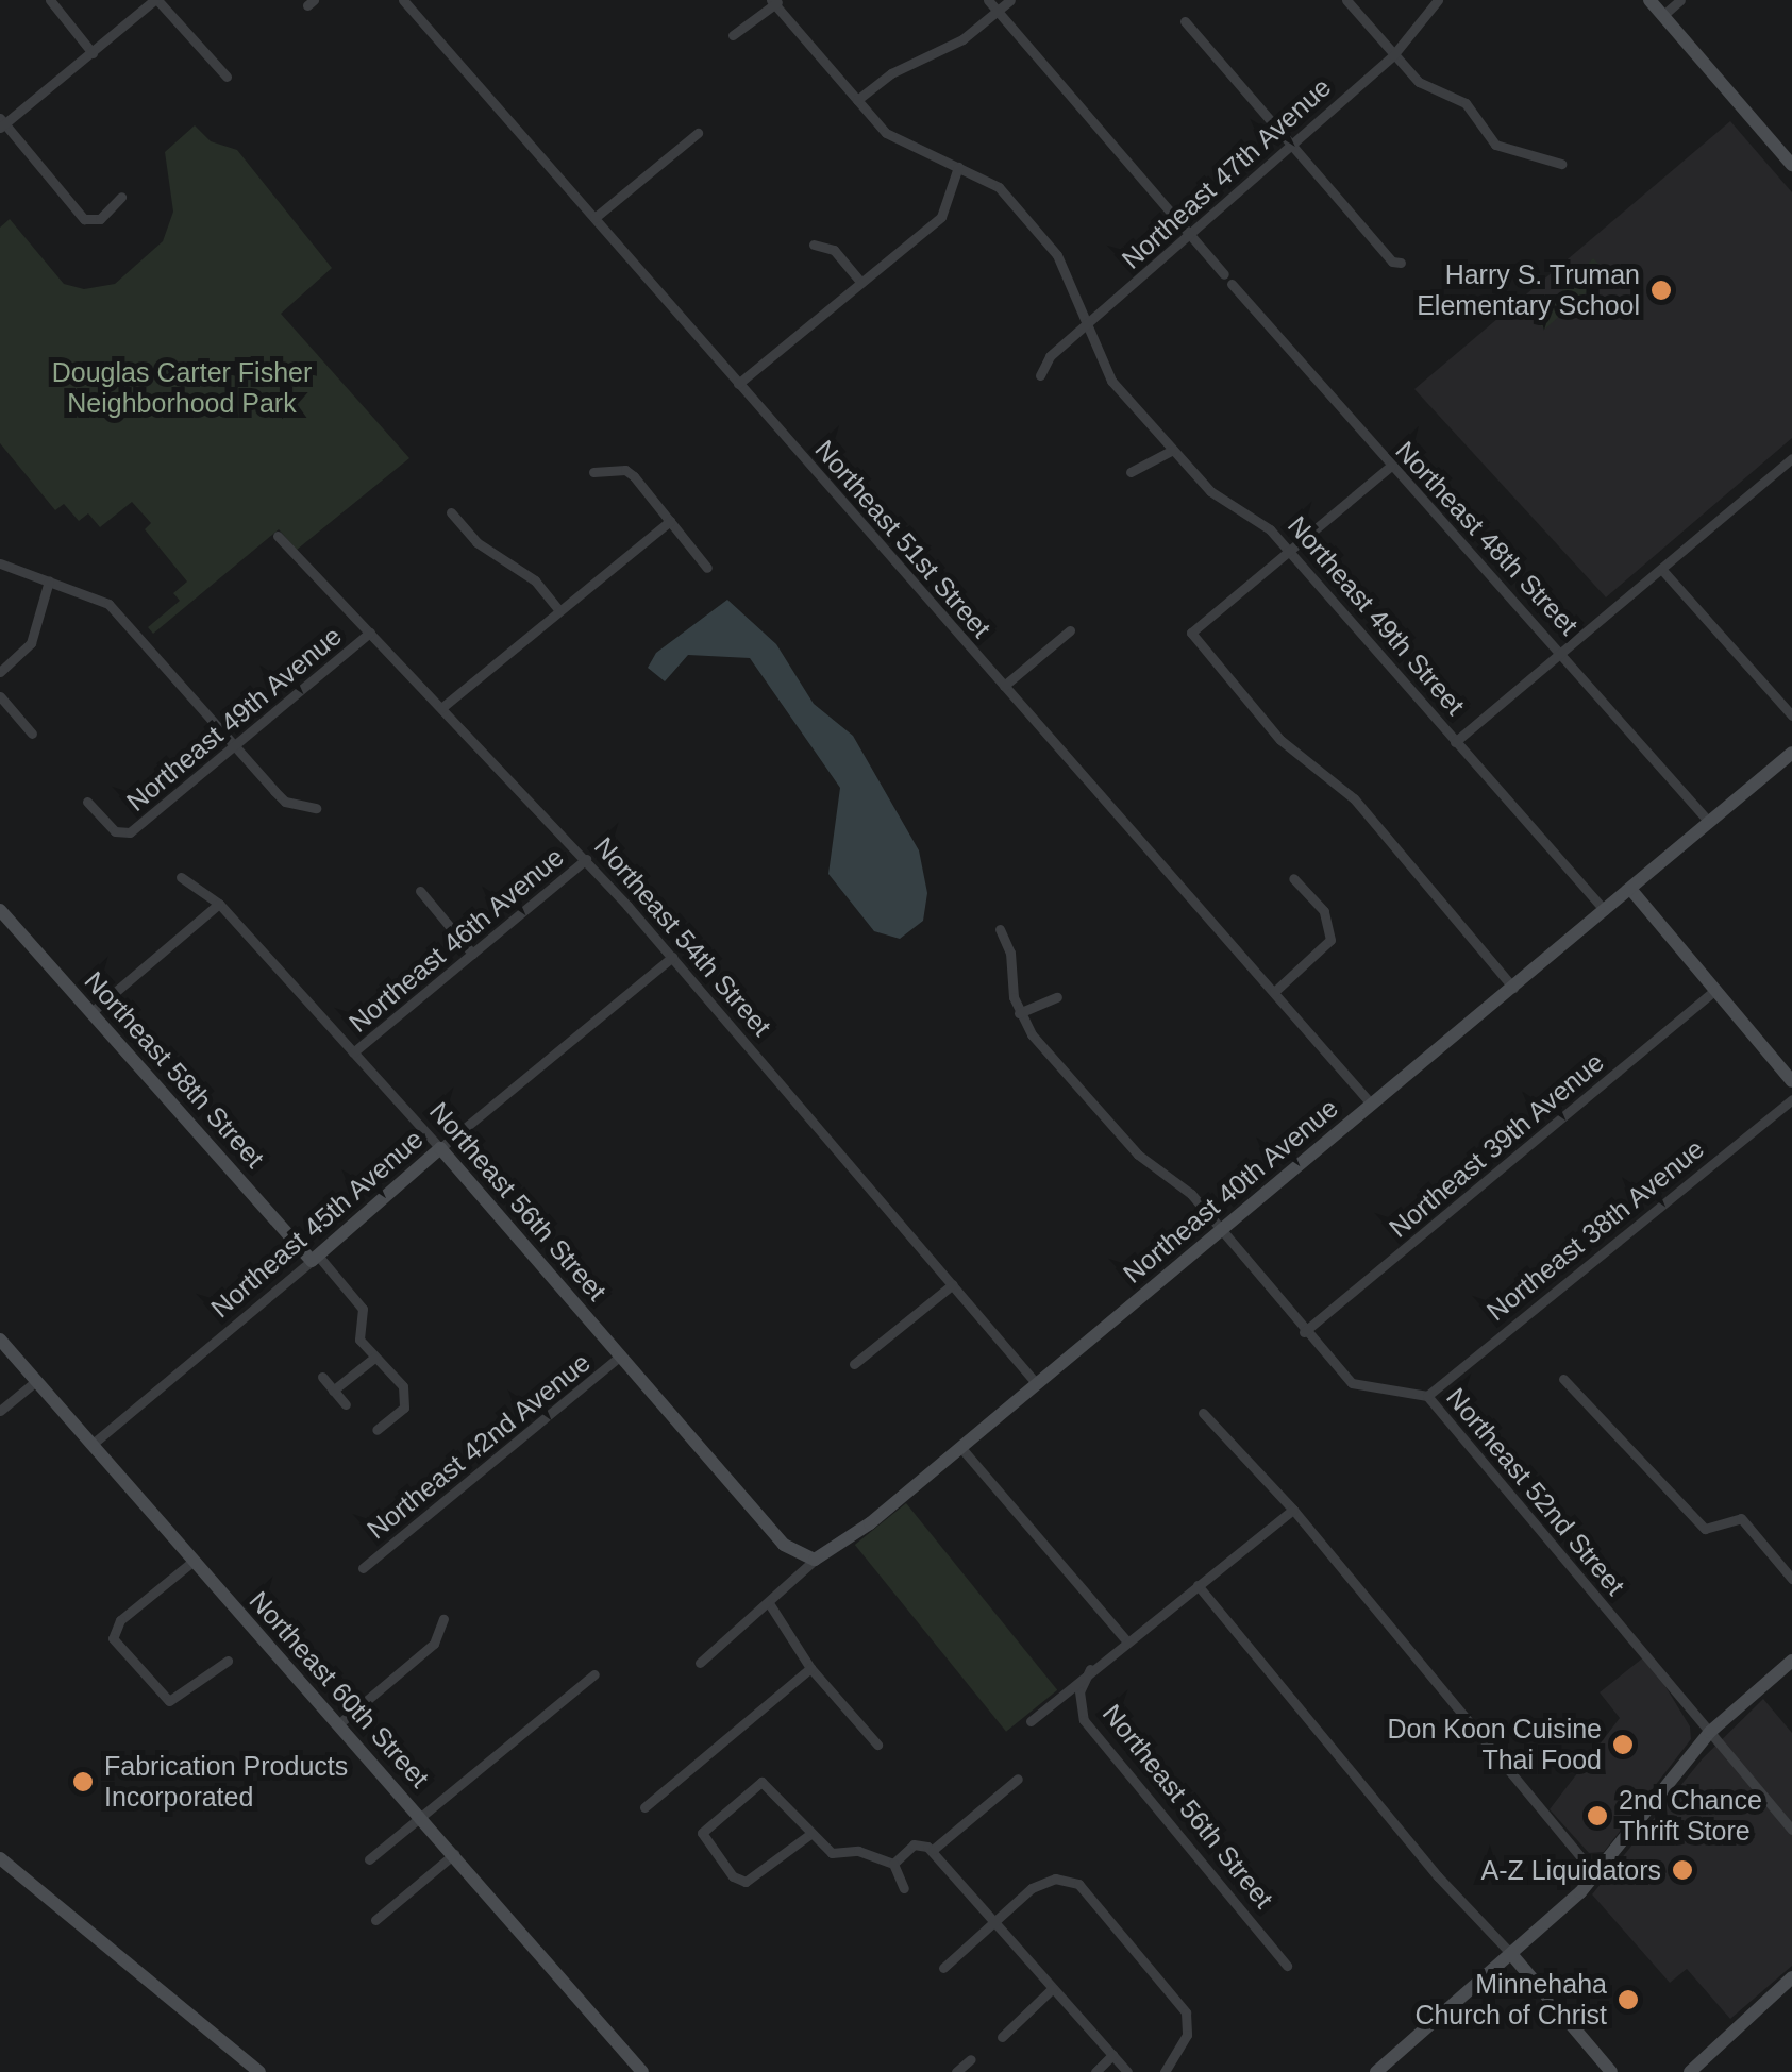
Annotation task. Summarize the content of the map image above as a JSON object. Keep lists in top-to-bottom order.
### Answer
{
  "streets": {
    "street": [
      "Northeast 47th Avenue",
      "Northeast 48th Street",
      "Northeast 51st Street",
      "Northeast 49th Street",
      "Northeast 49th Avenue",
      "Northeast 54th Street",
      "Northeast 46th Avenue",
      "Northeast 58th Street",
      "Northeast 39th Avenue",
      "Northeast 40th Avenue",
      "Northeast 56th Street",
      "Northeast 45th Avenue",
      "Northeast 38th Avenue",
      "Northeast 42nd Avenue",
      "Northeast 52nd Street",
      "Northeast 60th Street"
    ]
  },
  "crossings": [
    ["Northeast 47th Avenue", "Northeast 49th Street"],
    ["Northeast 48th Street", "Northeast 40th Avenue"],
    ["Northeast 51st Street", "Northeast 40th Avenue"],
    ["Northeast 49th Street", "Northeast 40th Avenue"],
    ["Northeast 49th Avenue", "Northeast 54th Street"],
    ["Northeast 54th Street", "Northeast 46th Avenue"],
    ["Northeast 54th Street", "Northeast 40th Avenue"],
    ["Northeast 54th Street", "Northeast 45th Avenue"],
    ["Northeast 46th Avenue", "Northeast 56th Street"],
    ["Northeast 58th Street", "Northeast 45th Avenue"],
    ["Northeast 39th Avenue", "Northeast 52nd Street"],
    ["Northeast 40th Avenue", "Northeast 56th Street"],
    ["Northeast 40th Avenue", "Northeast 52nd Street"],
    ["Northeast 56th Street", "Northeast 45th Avenue"],
    ["Northeast 56th Street", "Northeast 42nd Avenue"],
    ["Northeast 45th Avenue", "Northeast 60th Street"],
    ["Northeast 38th Avenue", "Northeast 52nd Street"]
  ],
  "parks": ["Douglas Carter Fisher Neighborhood Park"],
  "places": [
    "Harry S. Truman Elementary School",
    "Don Koon Cuisine Thai Food",
    "Fabrication Products Incorporated",
    "2nd Chance Thrift Store",
    "A-Z Liquidators",
    "Minnehaha Church of Christ"
  ]
}
